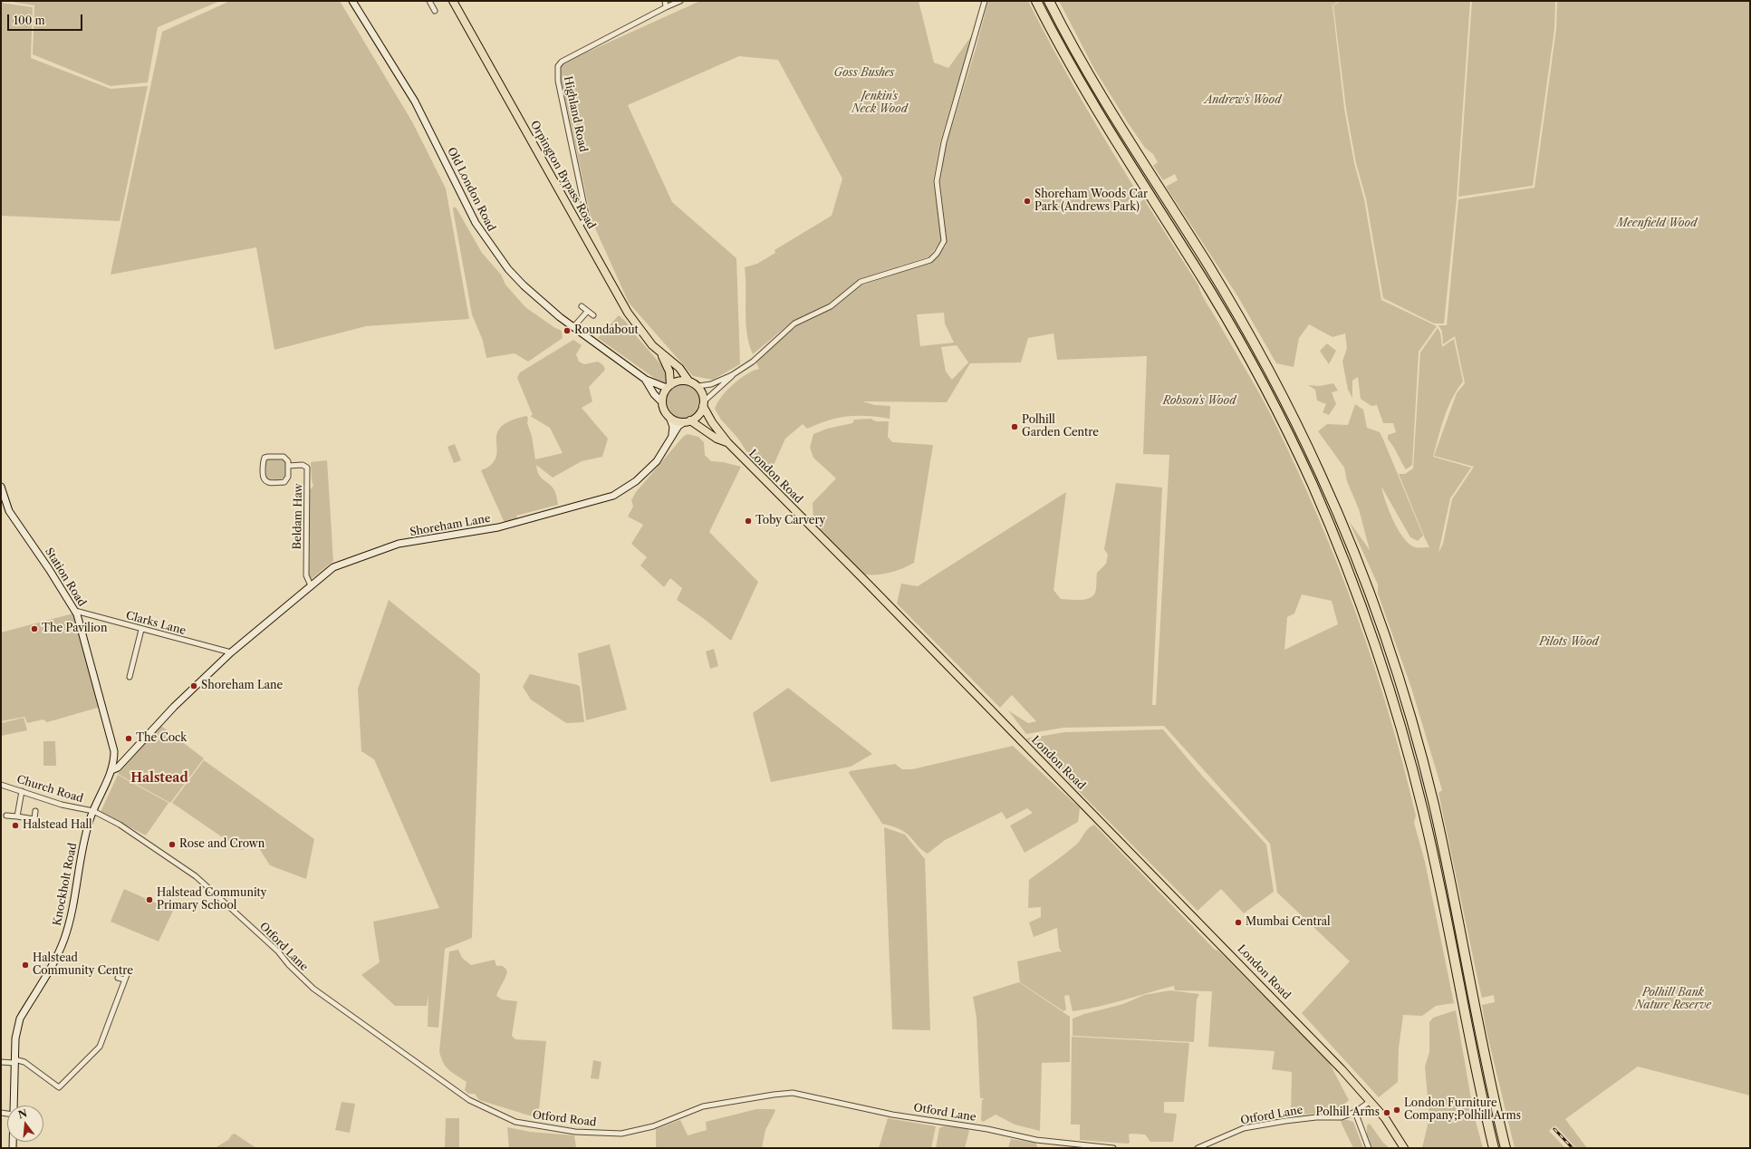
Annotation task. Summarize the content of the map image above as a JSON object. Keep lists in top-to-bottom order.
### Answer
{
  "streets": {
    "main road": ["Orpington Bypass Road", "London Road"],
    "street": [
      "Highland Road",
      "Old London Road",
      "Beldam Haw",
      "Shoreham Lane",
      "Station Road",
      "Clarks Lane",
      "Church Road",
      "Knockholt Road",
      "Otford Lane",
      "Otford Road"
    ]
  },
  "crossings": [
    ["Highland Road", "Orpington Bypass Road"],
    ["Orpington Bypass Road", "Old London Road"],
    ["Orpington Bypass Road", "London Road"],
    ["Orpington Bypass Road", "Shoreham Lane"],
    ["Old London Road", "London Road"],
    ["Old London Road", "Shoreham Lane"],
    ["London Road", "Shoreham Lane"],
    ["London Road", "Otford Lane"],
    ["Beldam Haw", "Shoreham Lane"],
    ["Shoreham Lane", "Station Road"],
    ["Shoreham Lane", "Clarks Lane"],
    ["Shoreham Lane", "Knockholt Road"],
    ["Station Road", "Clarks Lane"],
    ["Station Road", "Knockholt Road"],
    ["Church Road", "Knockholt Road"],
    ["Church Road", "Otford Lane"],
    ["Knockholt Road", "Otford Lane"],
    ["Otford Lane", "Otford Road"]
  ],
  "districts": ["Halstead"],
  "parks": [
    "Goss Bushes",
    "Jenkin's Neck Wood",
    "Andrew's Wood",
    "Meenfield Wood",
    "Robson's Wood",
    "Pilots Wood",
    "Polhill Bank Nature Reserve"
  ],
  "places": [
    "Shoreham Woods Car Park (Andrews Park)",
    "Roundabout",
    "Polhill Garden Centre",
    "Toby Carvery",
    "The Pavilion",
    "Shoreham Lane",
    "The Cock",
    "Halstead Hall",
    "Rose and Crown",
    "Halstead Community Primary School",
    "Mumbai Central",
    "Halstead Community Centre",
    "London Furniture Company;Polhill Arms",
    "Polhill Arms"
  ],
  "scale_bar": "100 m",
  "north": "top"
}
